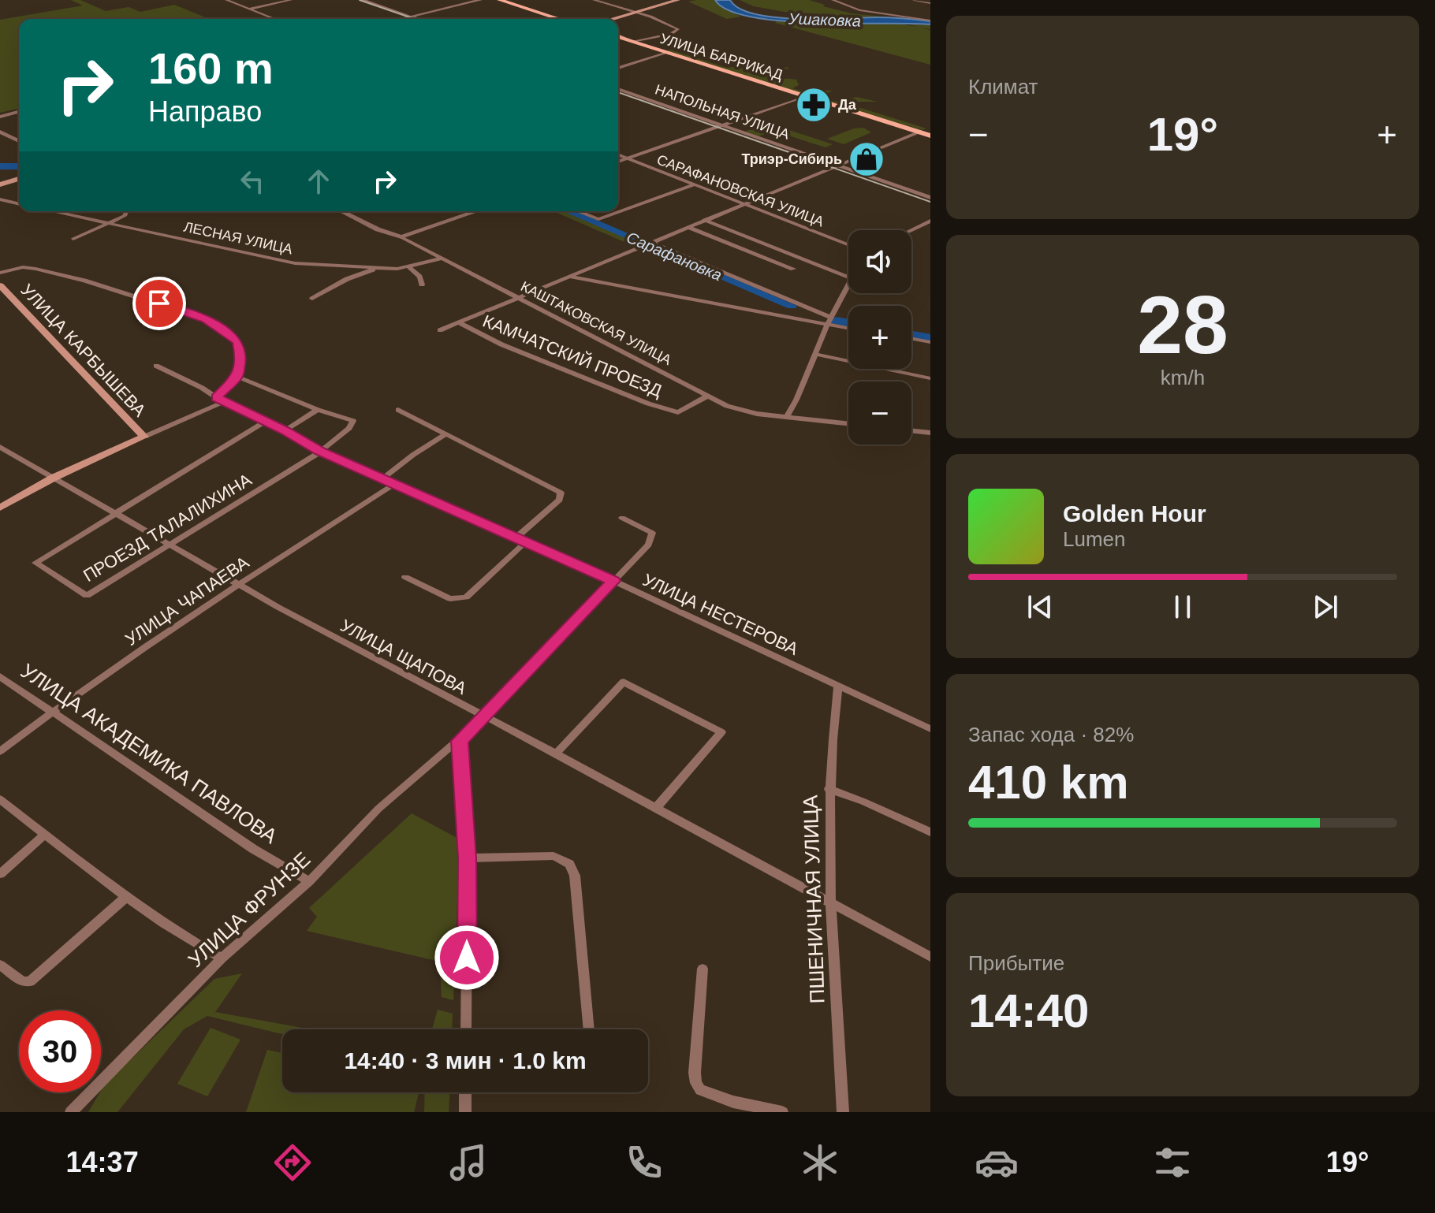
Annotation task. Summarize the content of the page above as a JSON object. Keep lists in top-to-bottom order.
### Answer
{
  "streets": {
    "main road": ["УЛИЦА БАРРИКАД", "УЛИЦА КАРБЫШЕВА"],
    "street": [
      "НАПОЛЬНАЯ УЛИЦА",
      "САРАФАНОВСКАЯ УЛИЦА",
      "ЛЕСНАЯ УЛИЦА",
      "КАШТАКОВСКАЯ УЛИЦА",
      "КАМЧАТСКИЙ ПРОЕЗД",
      "ПРОЕЗД ТАЛАЛИХИНА",
      "УЛИЦА ЧАПАЕВА",
      "УЛИЦА НЕСТЕРОВА",
      "УЛИЦА ЩАПОВА",
      "УЛИЦА АКАДЕМИКА ПАВЛОВА",
      "ПШЕНИЧНАЯ УЛИЦА",
      "УЛИЦА ФРУНЗЕ"
    ]
  },
  "crossings": [
    ["ЛЕСНАЯ УЛИЦА", "КАШТАКОВСКАЯ УЛИЦА"],
    ["КАШТАКОВСКАЯ УЛИЦА", "КАМЧАТСКИЙ ПРОЕЗД"],
    ["ПРОЕЗД ТАЛАЛИХИНА", "УЛИЦА НЕСТЕРОВА"],
    ["ПРОЕЗД ТАЛАЛИХИНА", "УЛИЦА ЩАПОВА"],
    ["УЛИЦА ЧАПАЕВА", "УЛИЦА НЕСТЕРОВА"],
    ["УЛИЦА ЧАПАЕВА", "УЛИЦА ЩАПОВА"],
    ["УЛИЦА ЧАПАЕВА", "УЛИЦА АКАДЕМИКА ПАВЛОВА"],
    ["УЛИЦА НЕСТЕРОВА", "ПШЕНИЧНАЯ УЛИЦА"],
    ["УЛИЦА ЩАПОВА", "ПШЕНИЧНАЯ УЛИЦА"],
    ["УЛИЦА ЩАПОВА", "УЛИЦА ФРУНЗЕ"],
    ["УЛИЦА АКАДЕМИКА ПАВЛОВА", "УЛИЦА ФРУНЗЕ"]
  ],
  "water": ["Ушаковка", "Сарафановка"],
  "places": {
    "pharmacy": ["Да"],
    "shop": ["Триэр-Сибирь"]
  },
  "page": {
    "tile": [
      "Климат",
      ["28", "km/h"],
      ["Запас хода · 82%", "410 km"],
      ["Прибытие", "14:40"]
    ],
    "turn": ["160 m", "Направо"],
    "heat": ["−", "19°", "+"],
    "map_buttons": ["+", "−"],
    "song": ["Golden Hour", "Lumen"],
    "limit": "30",
    "trip": "14:40 · 3 мин · 1.0 km",
    "tabs": ["14:37", "19°"]
  }
}
